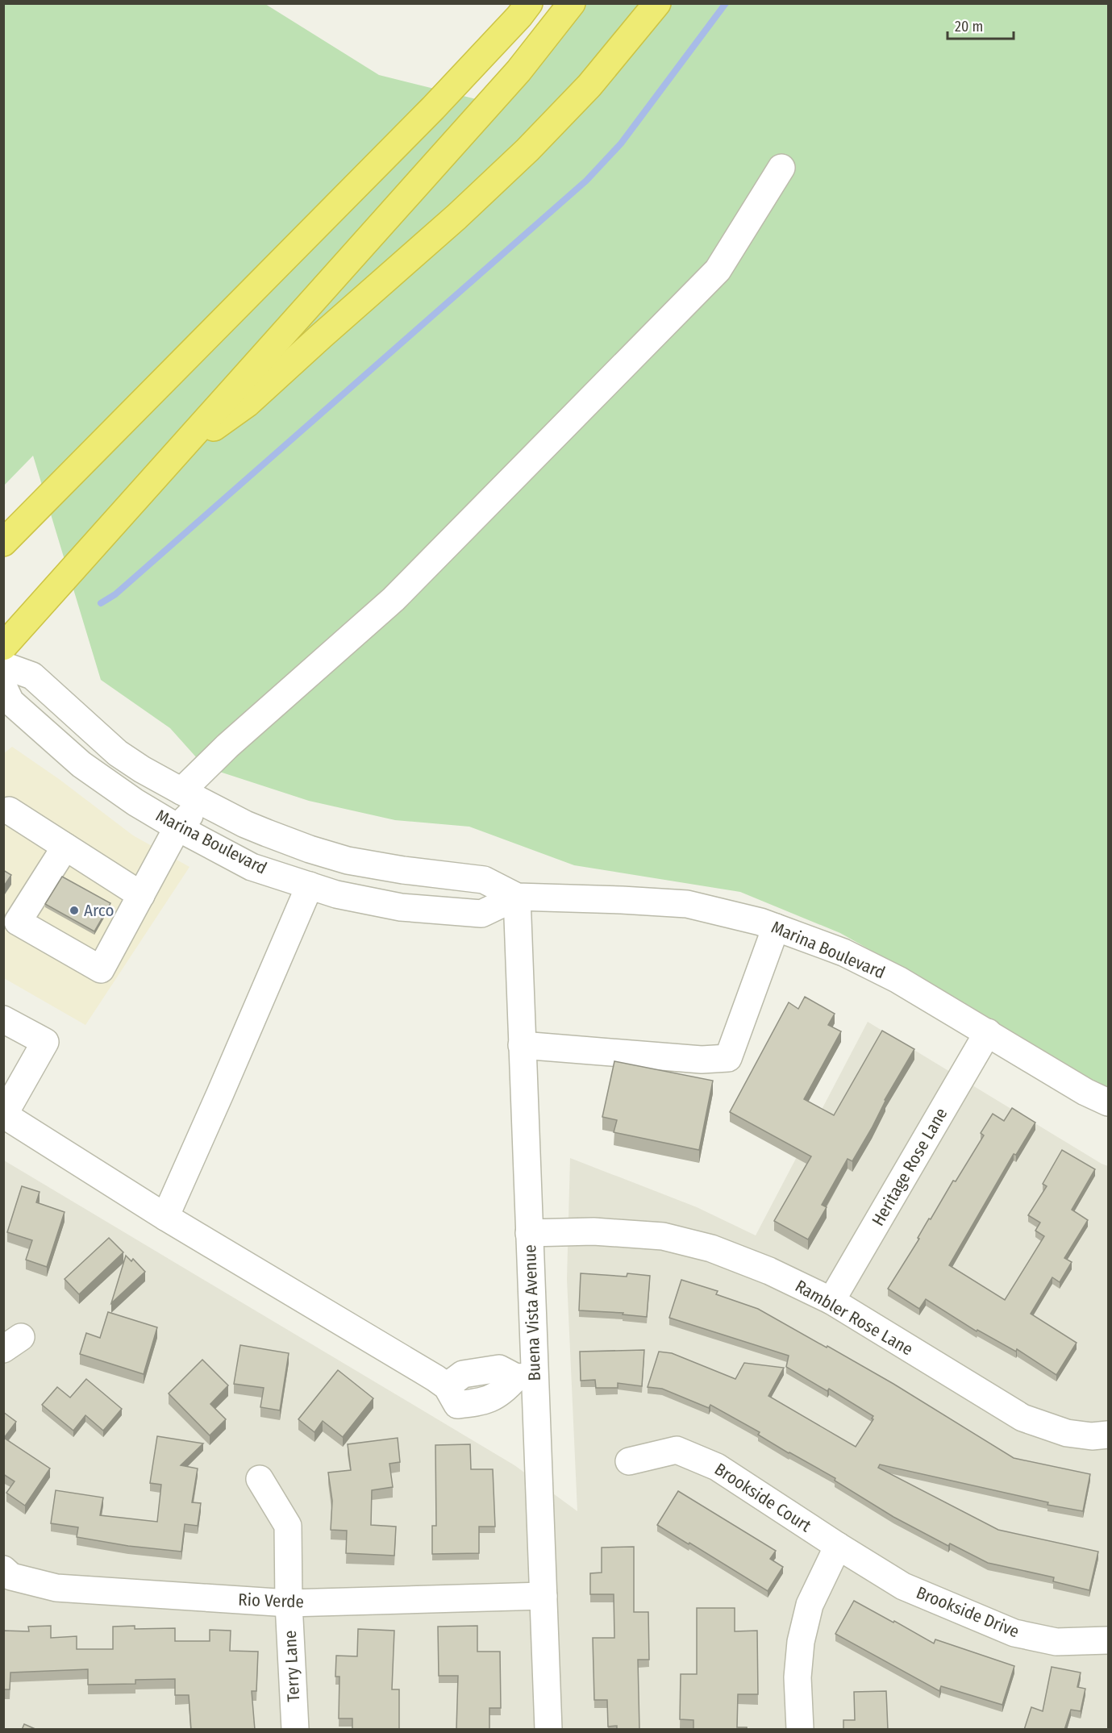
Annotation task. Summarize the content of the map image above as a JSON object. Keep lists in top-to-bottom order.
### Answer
{
  "streets": {
    "street": [
      "Marina Boulevard",
      "Heritage Rose Lane",
      "Buena Vista Avenue",
      "Rambler Rose Lane",
      "Brookside Court",
      "Rio Verde",
      "Brookside Drive",
      "Terry Lane"
    ]
  },
  "crossings": [
    ["Marina Boulevard", "Heritage Rose Lane"],
    ["Marina Boulevard", "Buena Vista Avenue"],
    ["Heritage Rose Lane", "Rambler Rose Lane"],
    ["Buena Vista Avenue", "Rambler Rose Lane"],
    ["Buena Vista Avenue", "Rio Verde"],
    ["Brookside Court", "Brookside Drive"],
    ["Rio Verde", "Terry Lane"]
  ],
  "places": ["Arco"],
  "scale_bar": "20 m"
}
